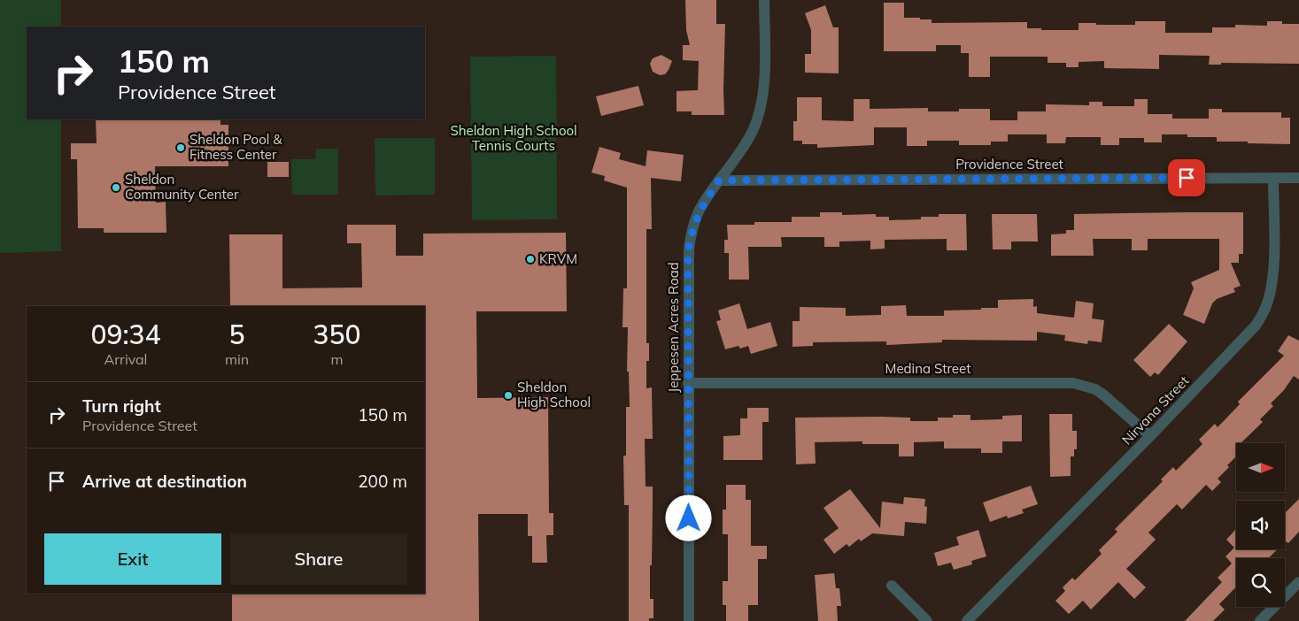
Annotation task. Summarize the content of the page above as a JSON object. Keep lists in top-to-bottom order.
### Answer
{
  "streets": {
    "street": [
      "Providence Street",
      "Jeppesen Acres Road",
      "Medina Street",
      "Nirvana Street"
    ]
  },
  "crossings": [
    ["Providence Street", "Jeppesen Acres Road"],
    ["Providence Street", "Nirvana Street"],
    ["Jeppesen Acres Road", "Medina Street"],
    ["Medina Street", "Nirvana Street"]
  ],
  "parks": ["Sheldon High School Tennis Courts"],
  "places": [
    "Sheldon Pool & Fitness Center",
    "Sheldon Community Center",
    "KRVM",
    "Sheldon High School"
  ],
  "north": "right",
  "page": {
    "turn": ["150 m", "Providence Street"],
    "eta": [
      "09:34",
      "Arrival",
      "5",
      "min",
      "350",
      "m"
    ],
    "list": [
      {
        "name": "Turn right",
        "note": "Providence Street",
        "value": "150 m"
      },
      {
        "name": "Arrive at destination",
        "value": "200 m"
      }
    ],
    "buttons": ["Exit", "Share"]
  }
}
